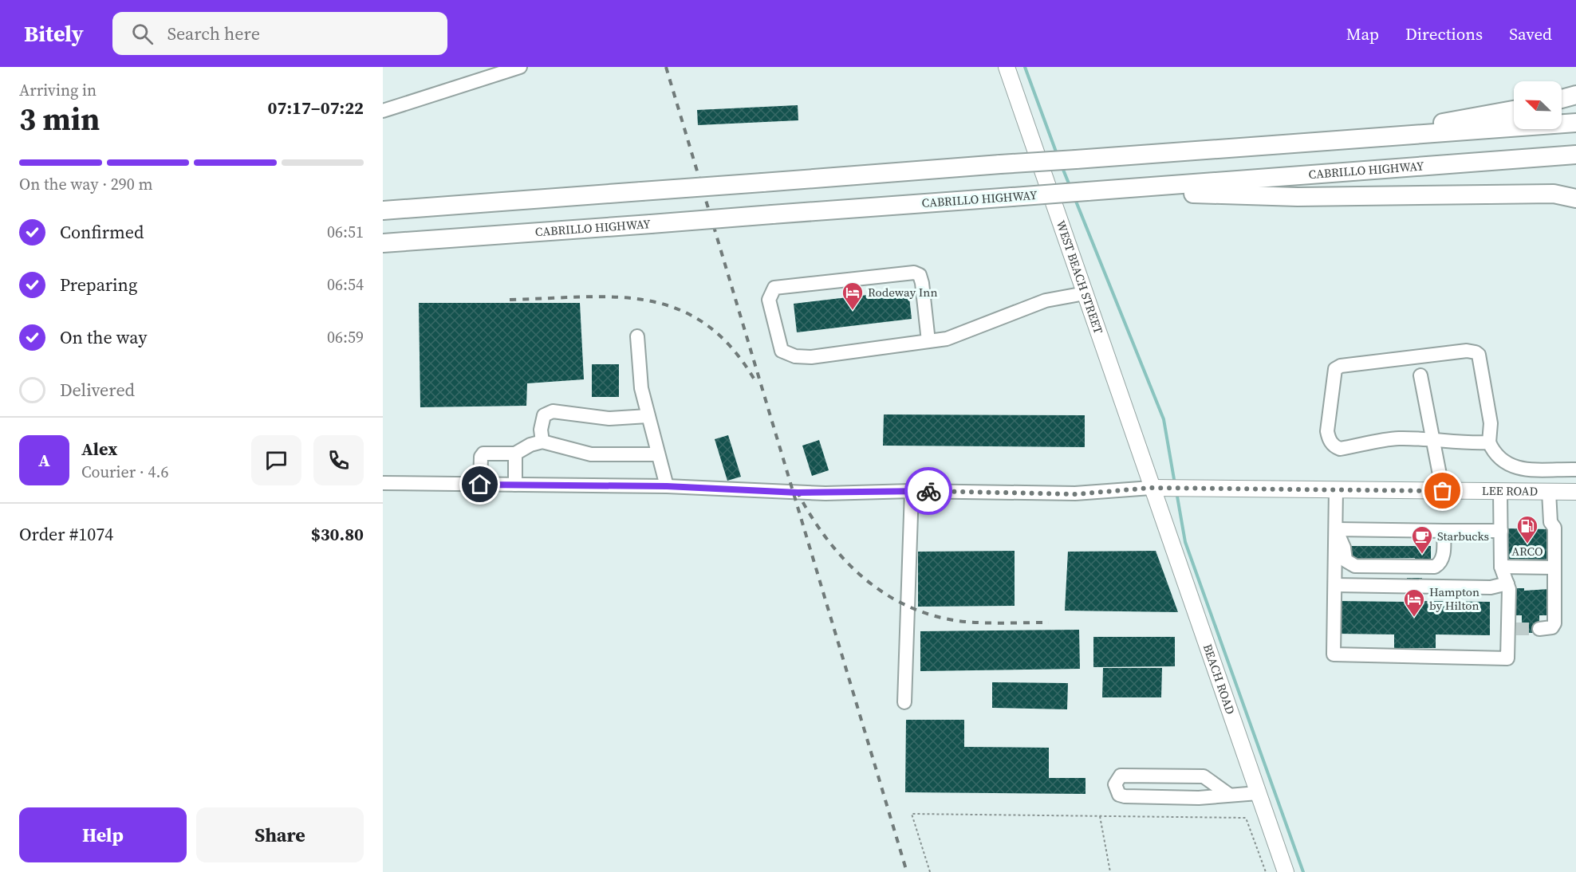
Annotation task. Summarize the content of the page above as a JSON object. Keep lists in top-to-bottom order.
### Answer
{
  "streets": {
    "highway": ["CABRILLO HIGHWAY"],
    "main road": ["WEST BEACH STREET", "LEE ROAD", "BEACH ROAD"]
  },
  "crossings": [
    ["WEST BEACH STREET", "LEE ROAD"],
    ["WEST BEACH STREET", "BEACH ROAD"],
    ["LEE ROAD", "BEACH ROAD"]
  ],
  "places": {
    "hotel": ["Rodeway Inn", "Hampton by Hilton"],
    "fuel station": ["ARCO"],
    "cafe": ["Starbucks"]
  },
  "north": "top left",
  "page": {
    "header": "Bitely",
    "search": "Search here",
    "nav": ["Map", "Directions", "Saved"],
    "heading": ["3 min", "Arriving in", "07:17–07:22"],
    "panel": [
      "Alex",
      "Courier · 4.6",
      "Order #1074",
      "$30.80"
    ],
    "bar": "On the way · 290 m",
    "list": [
      ["Confirmed", "06:51"],
      ["Preparing", "06:54"],
      ["On the way", "06:59"],
      "Delivered"
    ],
    "round": "A",
    "buttons": ["Help", "Share"]
  }
}
